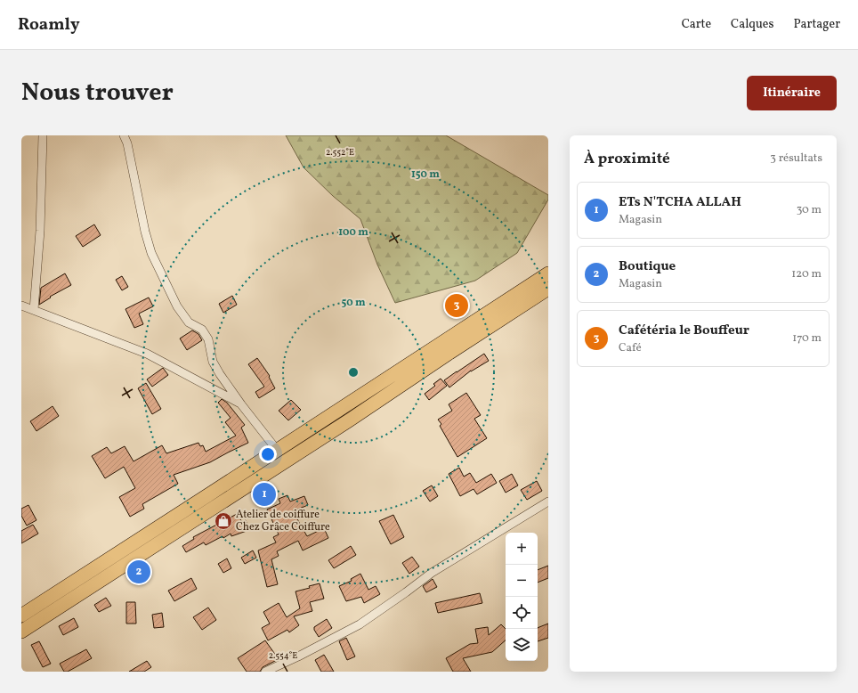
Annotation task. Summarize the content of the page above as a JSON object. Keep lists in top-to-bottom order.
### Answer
{
  "places": {
    "shop": ["Atelier de coiffure Chez Grâce Coiffure"]
  },
  "page": {
    "header": "Roamly",
    "nav": ["Carte", "Calques", "Partager"],
    "title": "Nous trouver",
    "buttons": "Itinéraire",
    "heading": ["À proximité", "3 résultats"],
    "list": [
      {
        "mark": "1",
        "name": "ETs N'TCHA ALLAH",
        "note": "Magasin",
        "value": "30 m"
      },
      {
        "mark": "2",
        "name": "Boutique",
        "note": "Magasin",
        "value": "120 m"
      },
      {
        "mark": "3",
        "name": "Cafétéria le Bouffeur",
        "note": "Café",
        "value": "170 m"
      }
    ],
    "pins": ["3", "1", "2"],
    "map_buttons": ["+", "−"]
  },
  "coordinates": ["2.552°E", "2.554°E"],
  "rings": ["150 m", "100 m", "50 m"]
}
